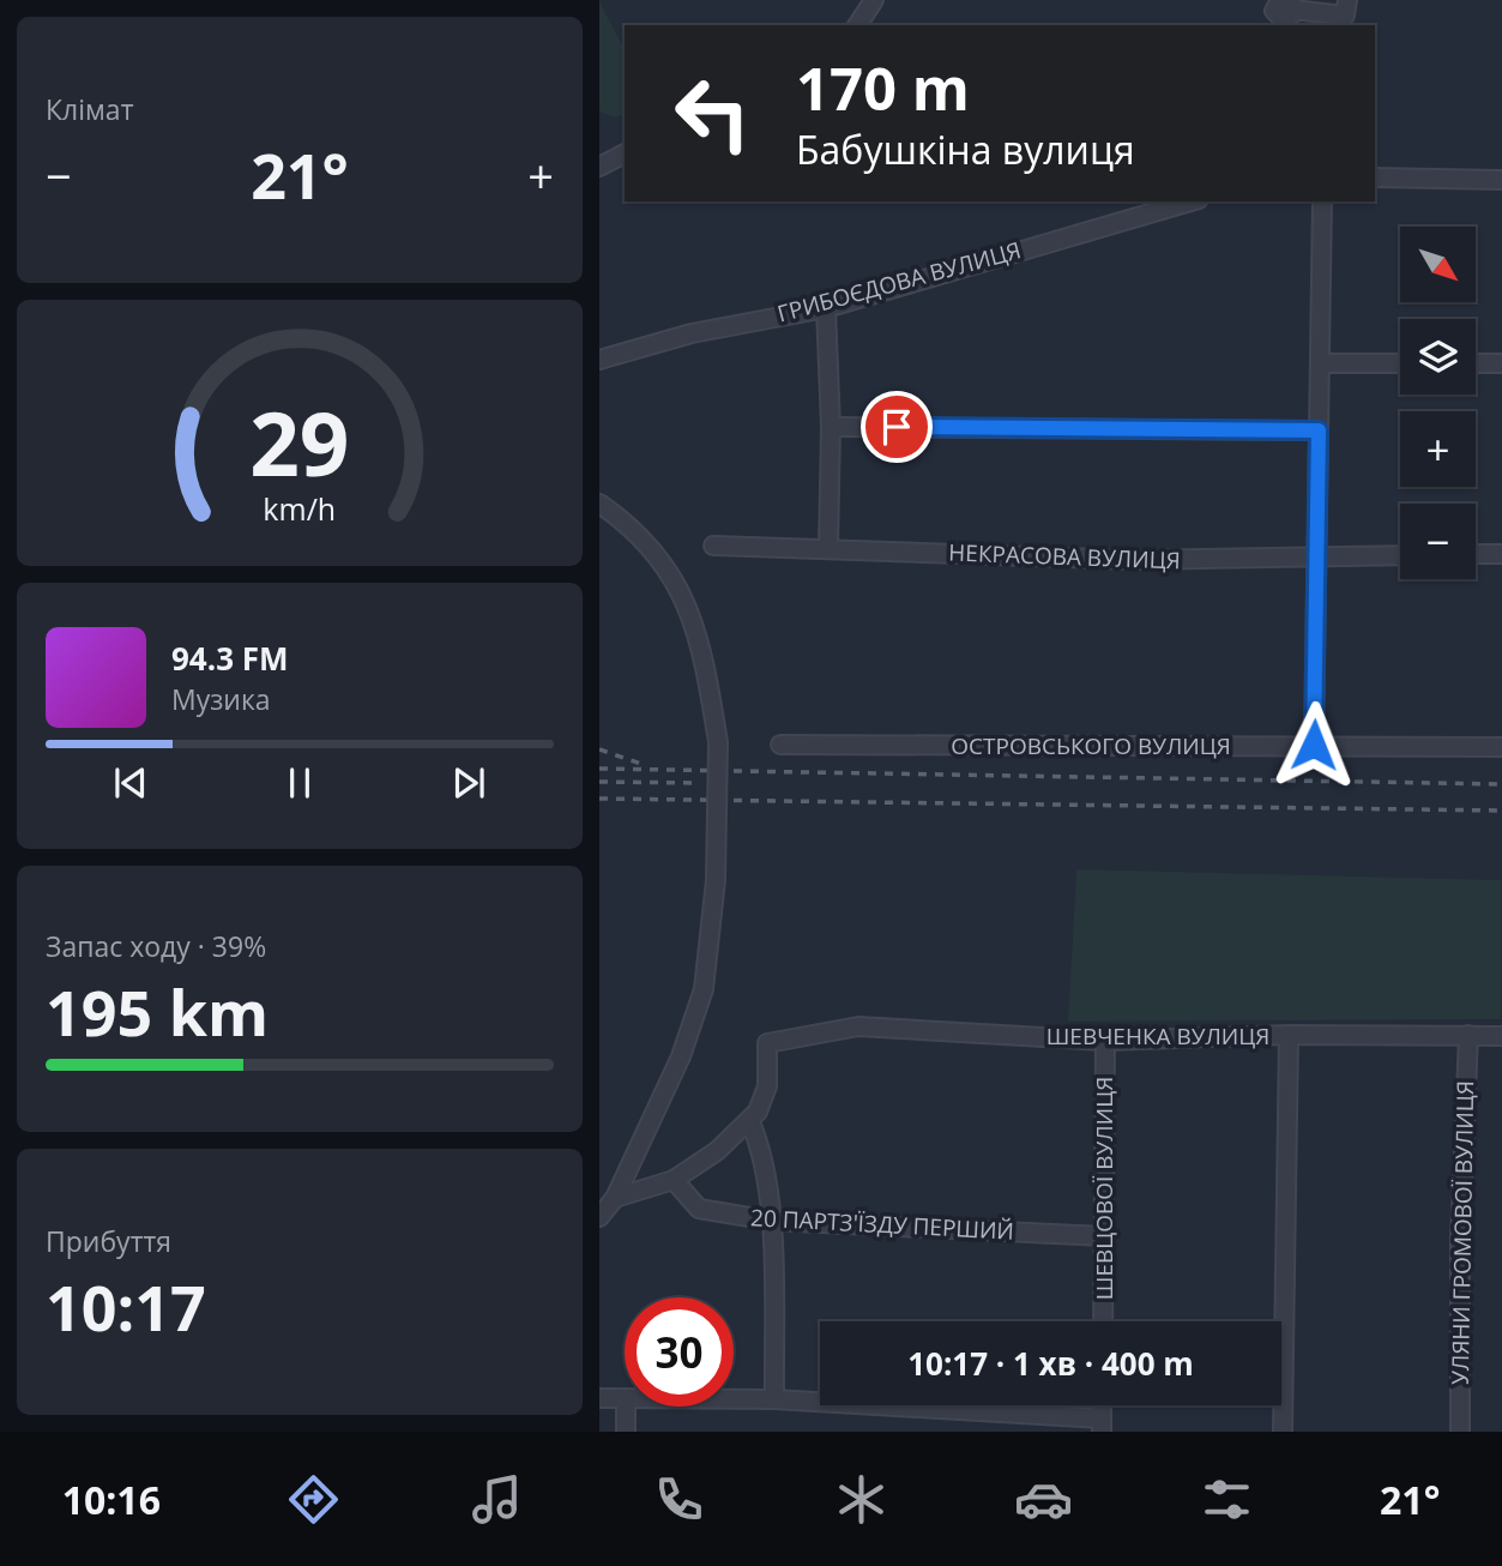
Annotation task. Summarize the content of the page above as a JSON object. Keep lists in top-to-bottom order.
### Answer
{
  "streets": {
    "street": [
      "ГРИБОЄДОВА ВУЛИЦЯ",
      "НЕКРАСОВА ВУЛИЦЯ",
      "ОСТРОВСЬКОГО ВУЛИЦЯ",
      "ШЕВЧЕНКА ВУЛИЦЯ",
      "ШЕВЦОВОЇ ВУЛИЦЯ",
      "20 ПАРТЗ'ЇЗДУ ПЕРШИЙ",
      "УЛЯНИ ГРОМОВОЇ ВУЛИЦЯ"
    ]
  },
  "crossings": [
    ["ШЕВЧЕНКА ВУЛИЦЯ", "ШЕВЦОВОЇ ВУЛИЦЯ"],
    ["ШЕВЧЕНКА ВУЛИЦЯ", "УЛЯНИ ГРОМОВОЇ ВУЛИЦЯ"],
    ["ШЕВЦОВОЇ ВУЛИЦЯ", "20 ПАРТЗ'ЇЗДУ ПЕРШИЙ"]
  ],
  "north": "bottom right",
  "page": {
    "tile": [
      "Клімат",
      ["Запас ходу · 39%", "195 km"],
      ["Прибуття", "10:17"]
    ],
    "turn": ["170 m", "Бабушкіна вулиця"],
    "heat": ["−", "21°", "+"],
    "map_buttons": ["+", "−"],
    "song": ["94.3 FM", "Музика"],
    "limit": "30",
    "trip": "10:17 · 1 хв · 400 m",
    "tabs": ["10:16", "21°"],
    "gauge": ["29", "km/h"]
  }
}
